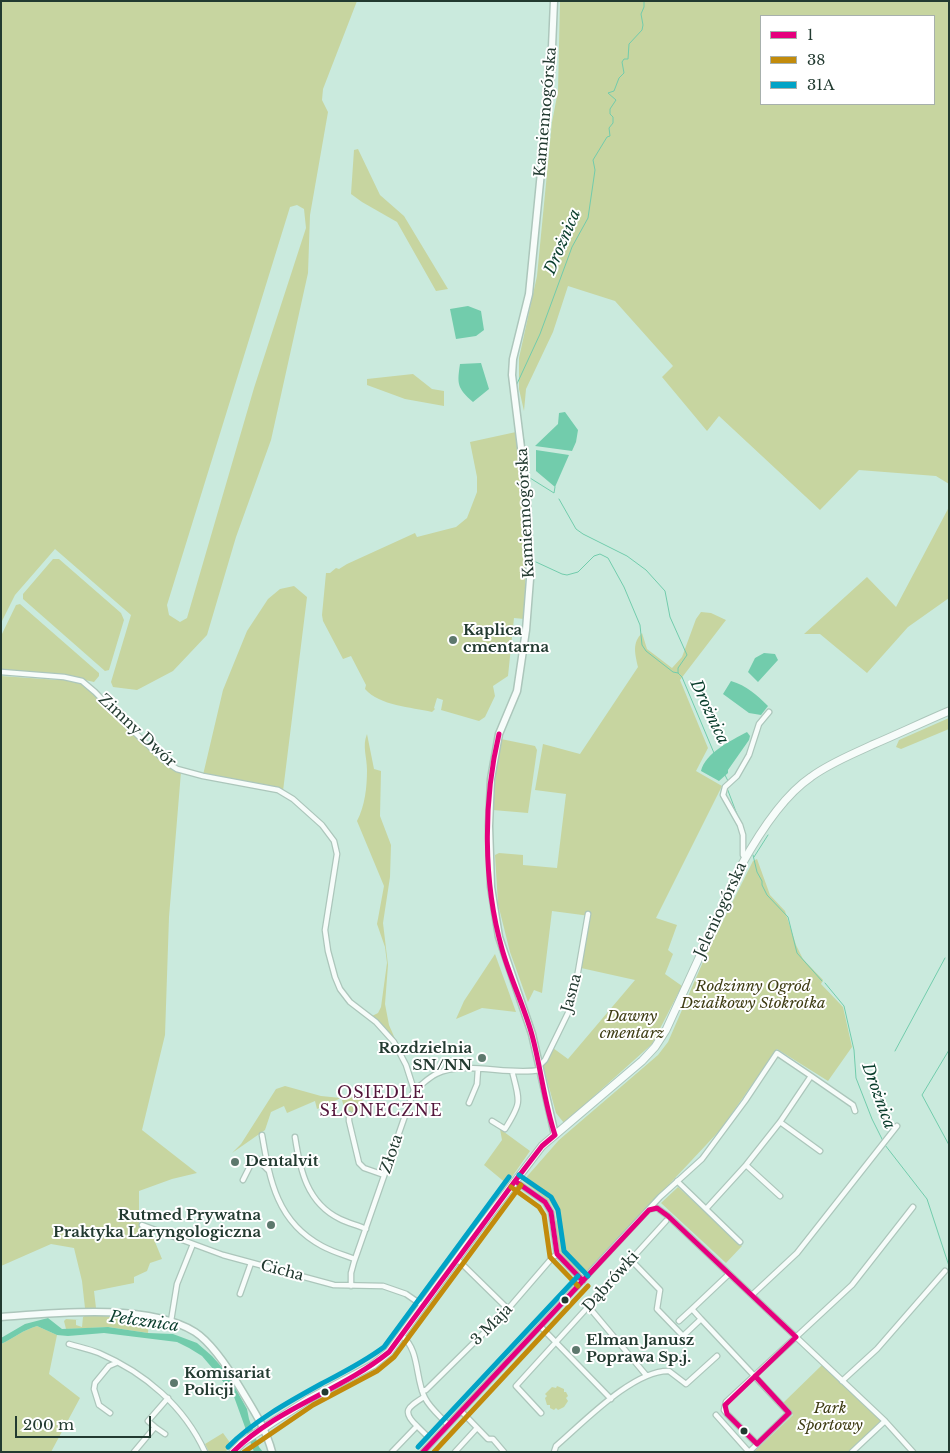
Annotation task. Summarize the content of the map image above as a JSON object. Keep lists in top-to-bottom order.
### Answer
{
  "streets": {
    "main road": ["Jeleniogórska"],
    "street": [
      "Kamiennogórska",
      "Zimny Dwór",
      "Jasna",
      "Złota",
      "Cicha",
      "Dąbrówki",
      "3 Maja"
    ]
  },
  "crossings": [
    ["Kamiennogórska", "Jeleniogórska"],
    ["Kamiennogórska", "Jasna"],
    ["Zimny Dwór", "Złota"],
    ["Jeleniogórska", "Cicha"],
    ["Złota", "Cicha"]
  ],
  "districts": ["OSIEDLE SŁONECZNE"],
  "water": ["Drożnica", "Pełcznica"],
  "parks": ["Rodzinny Ogród Działkowy Stokrotka", "Dawny cmentarz", "Park Sportowy"],
  "places": [
    "Kaplica cmentarna",
    "Rozdzielnia SN/NN",
    "Dentalvit",
    "Rutmed Prywatna Praktyka Laryngologiczna",
    "Elman Janusz Poprawa Sp.j.",
    "Komisariat Policji"
  ],
  "lines": ["transit line 1", "transit line 31A", "transit line 38"],
  "legend": ["1", "38", "31A"],
  "scale_bar": "200 m"
}
